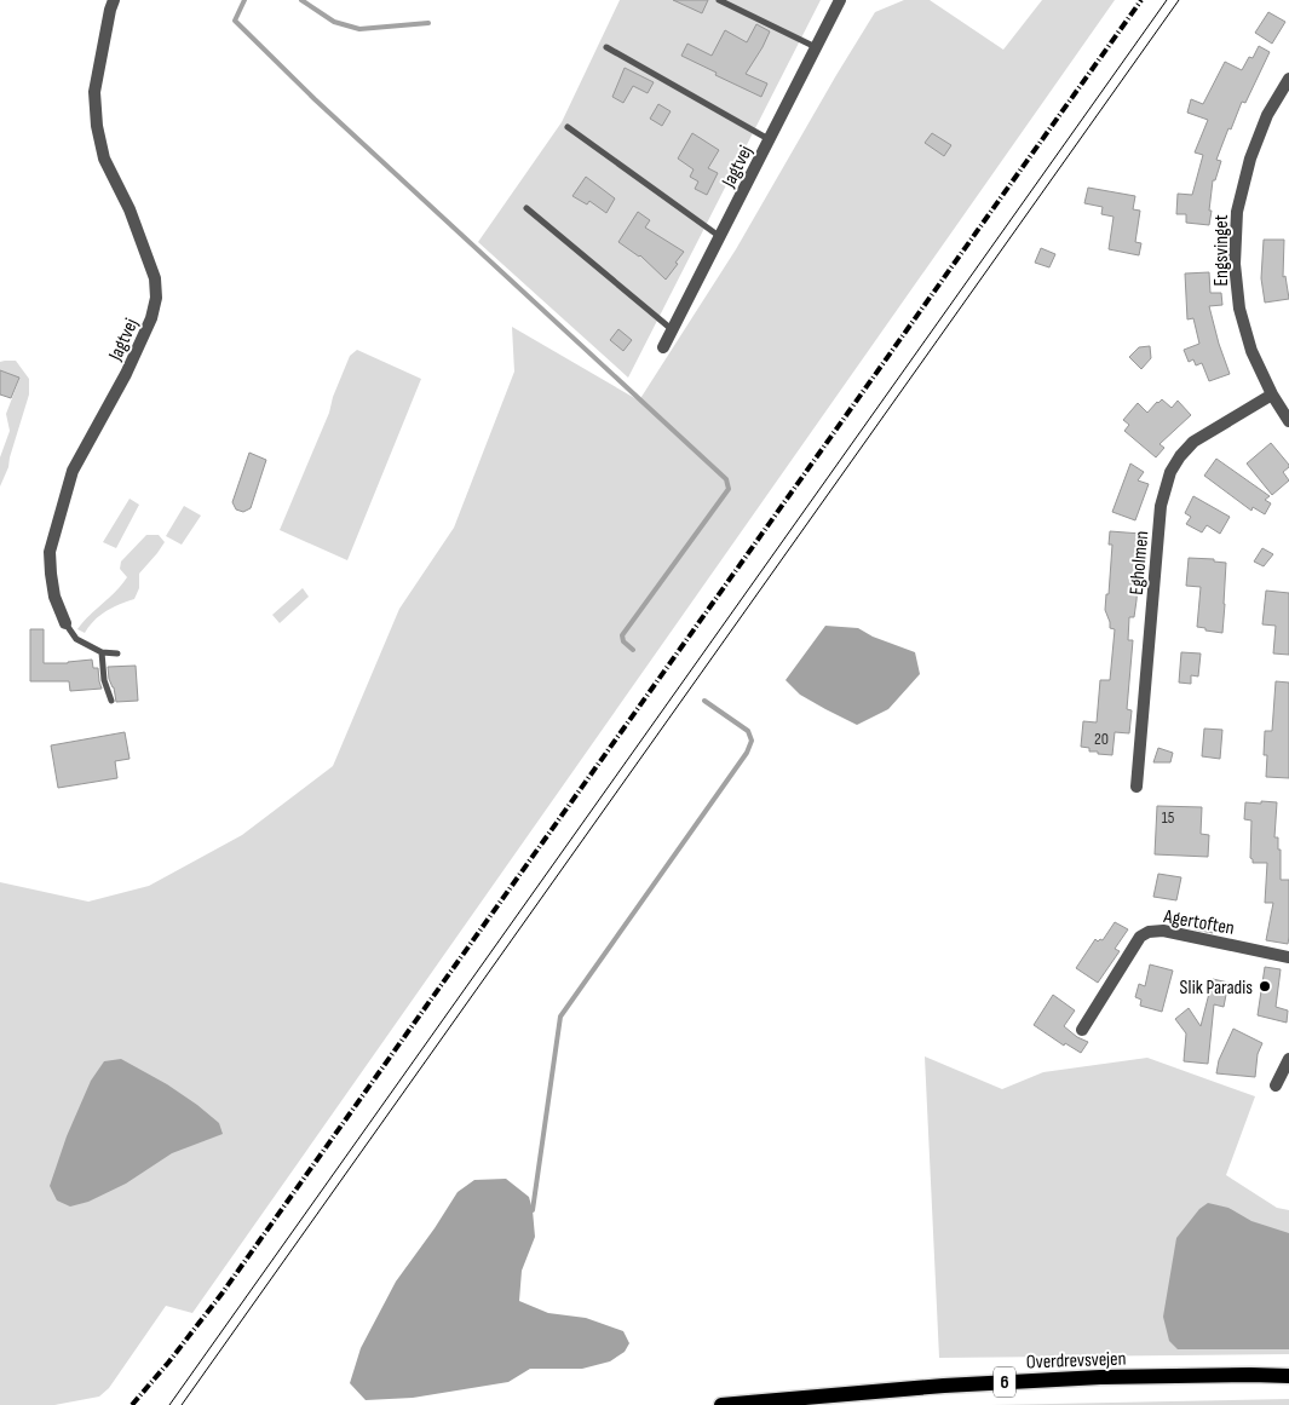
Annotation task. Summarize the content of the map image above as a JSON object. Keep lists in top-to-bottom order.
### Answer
{
  "streets": {
    "main road": ["Overdrevsvejen", "6"],
    "street": [
      "Jagtvej",
      "Engsvinget",
      "Egholmen",
      "Agertoften"
    ]
  },
  "crossings": [
    ["Engsvinget", "Egholmen"]
  ],
  "places": ["Slik Paradis"],
  "house_numbers": ["20", "15"]
}
